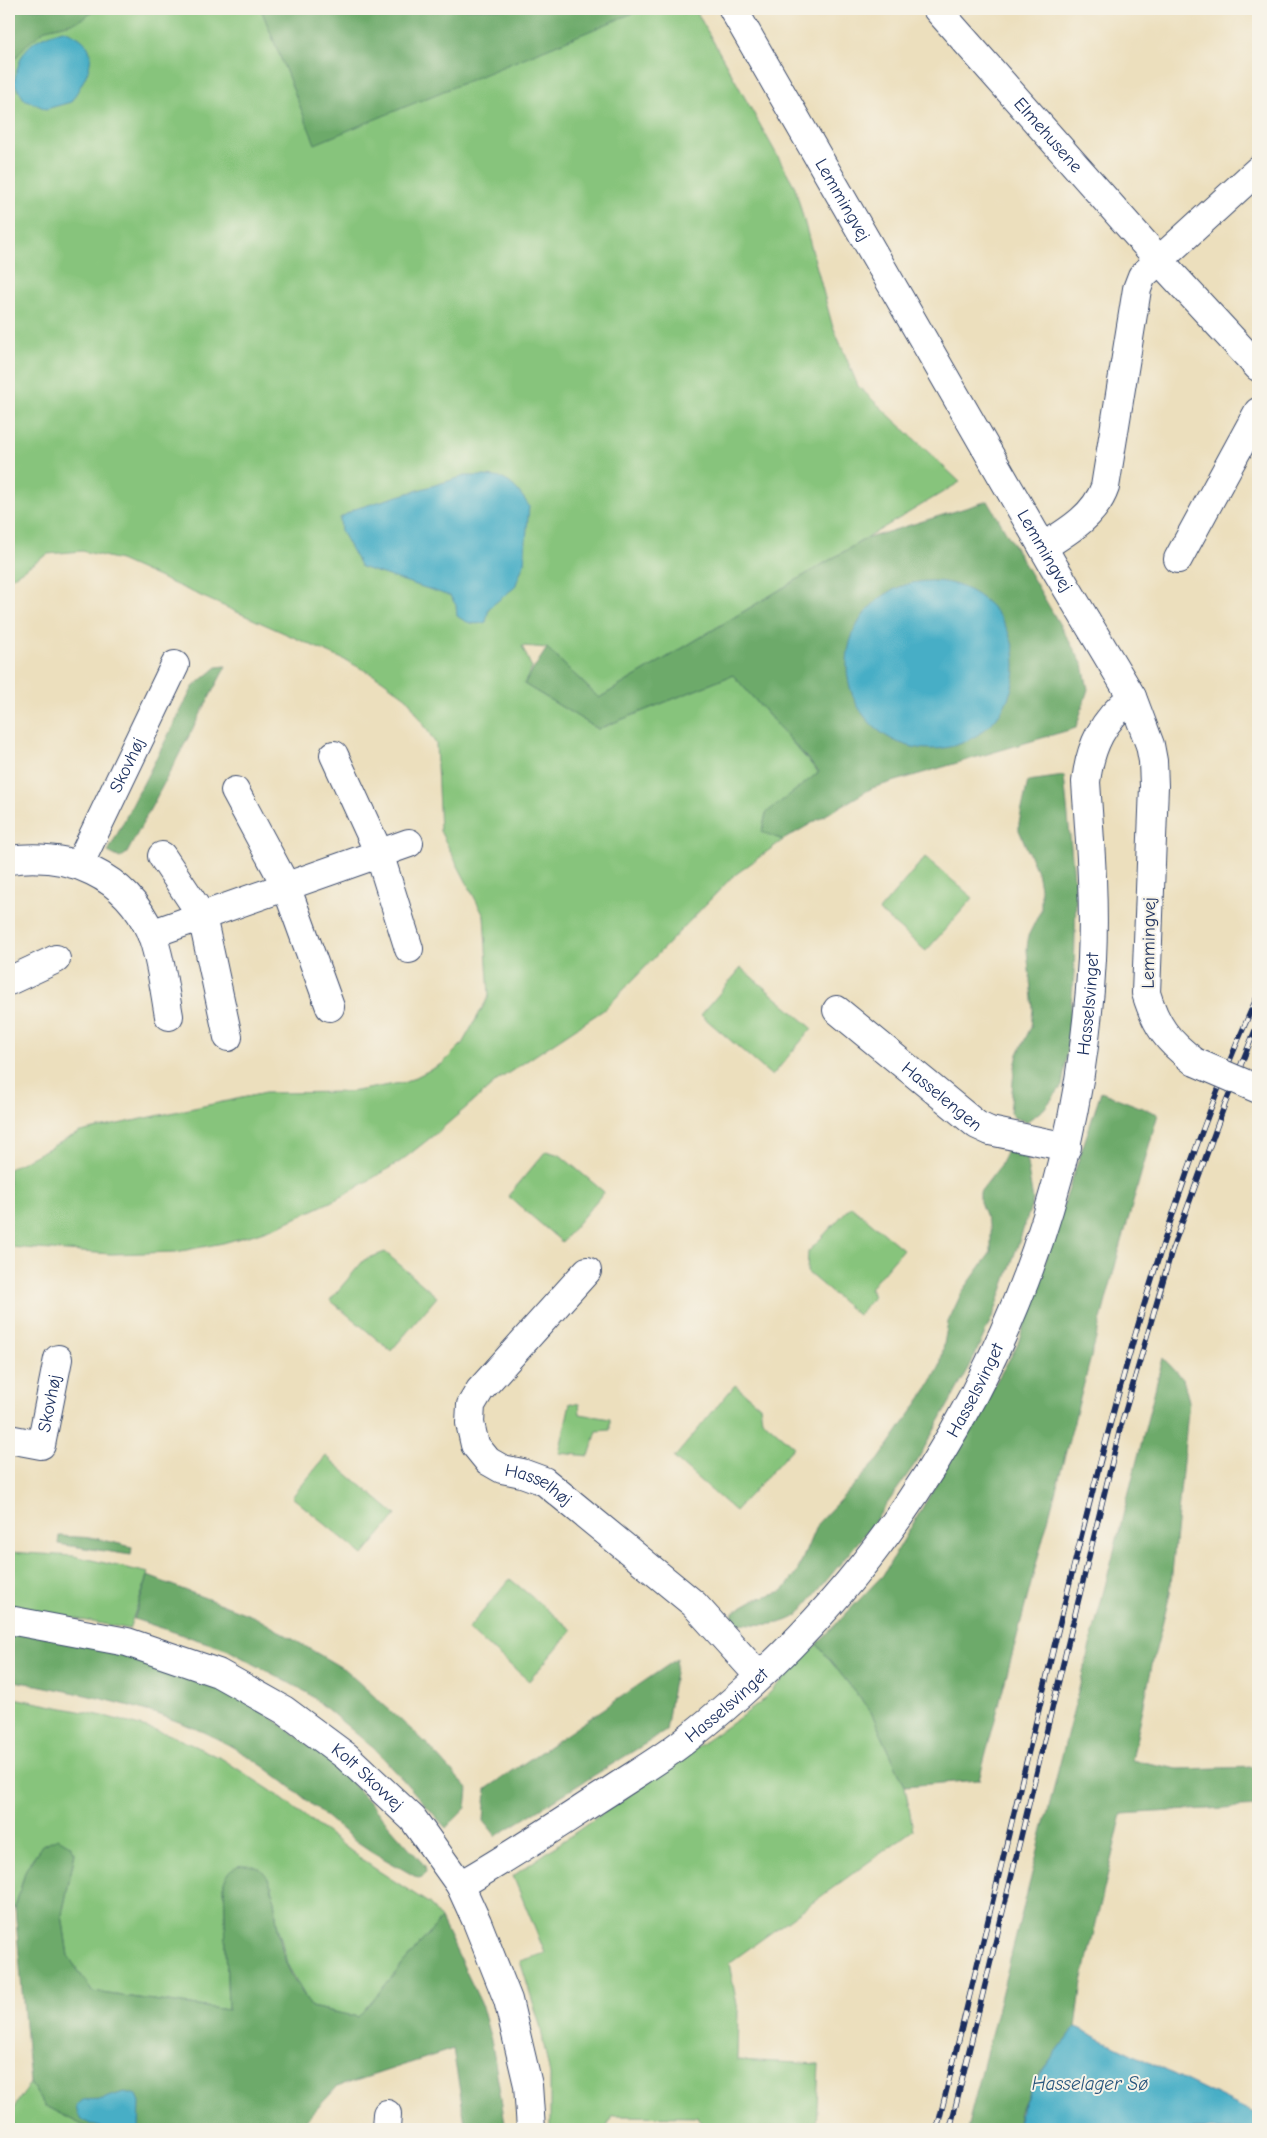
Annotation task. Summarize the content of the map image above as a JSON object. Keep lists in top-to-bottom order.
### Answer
{
  "streets": {
    "street": [
      "Elmehusene",
      "Lemmingvej",
      "Skovhøj",
      "Hasselsvinget",
      "Hasselengen",
      "Hasselhøj",
      "Kolt Skovvej"
    ]
  },
  "crossings": [
    ["Lemmingvej", "Hasselsvinget"],
    ["Hasselsvinget", "Hasselengen"],
    ["Hasselsvinget", "Hasselhøj"],
    ["Hasselsvinget", "Kolt Skovvej"]
  ],
  "water": ["Hasselager Sø"]
}
